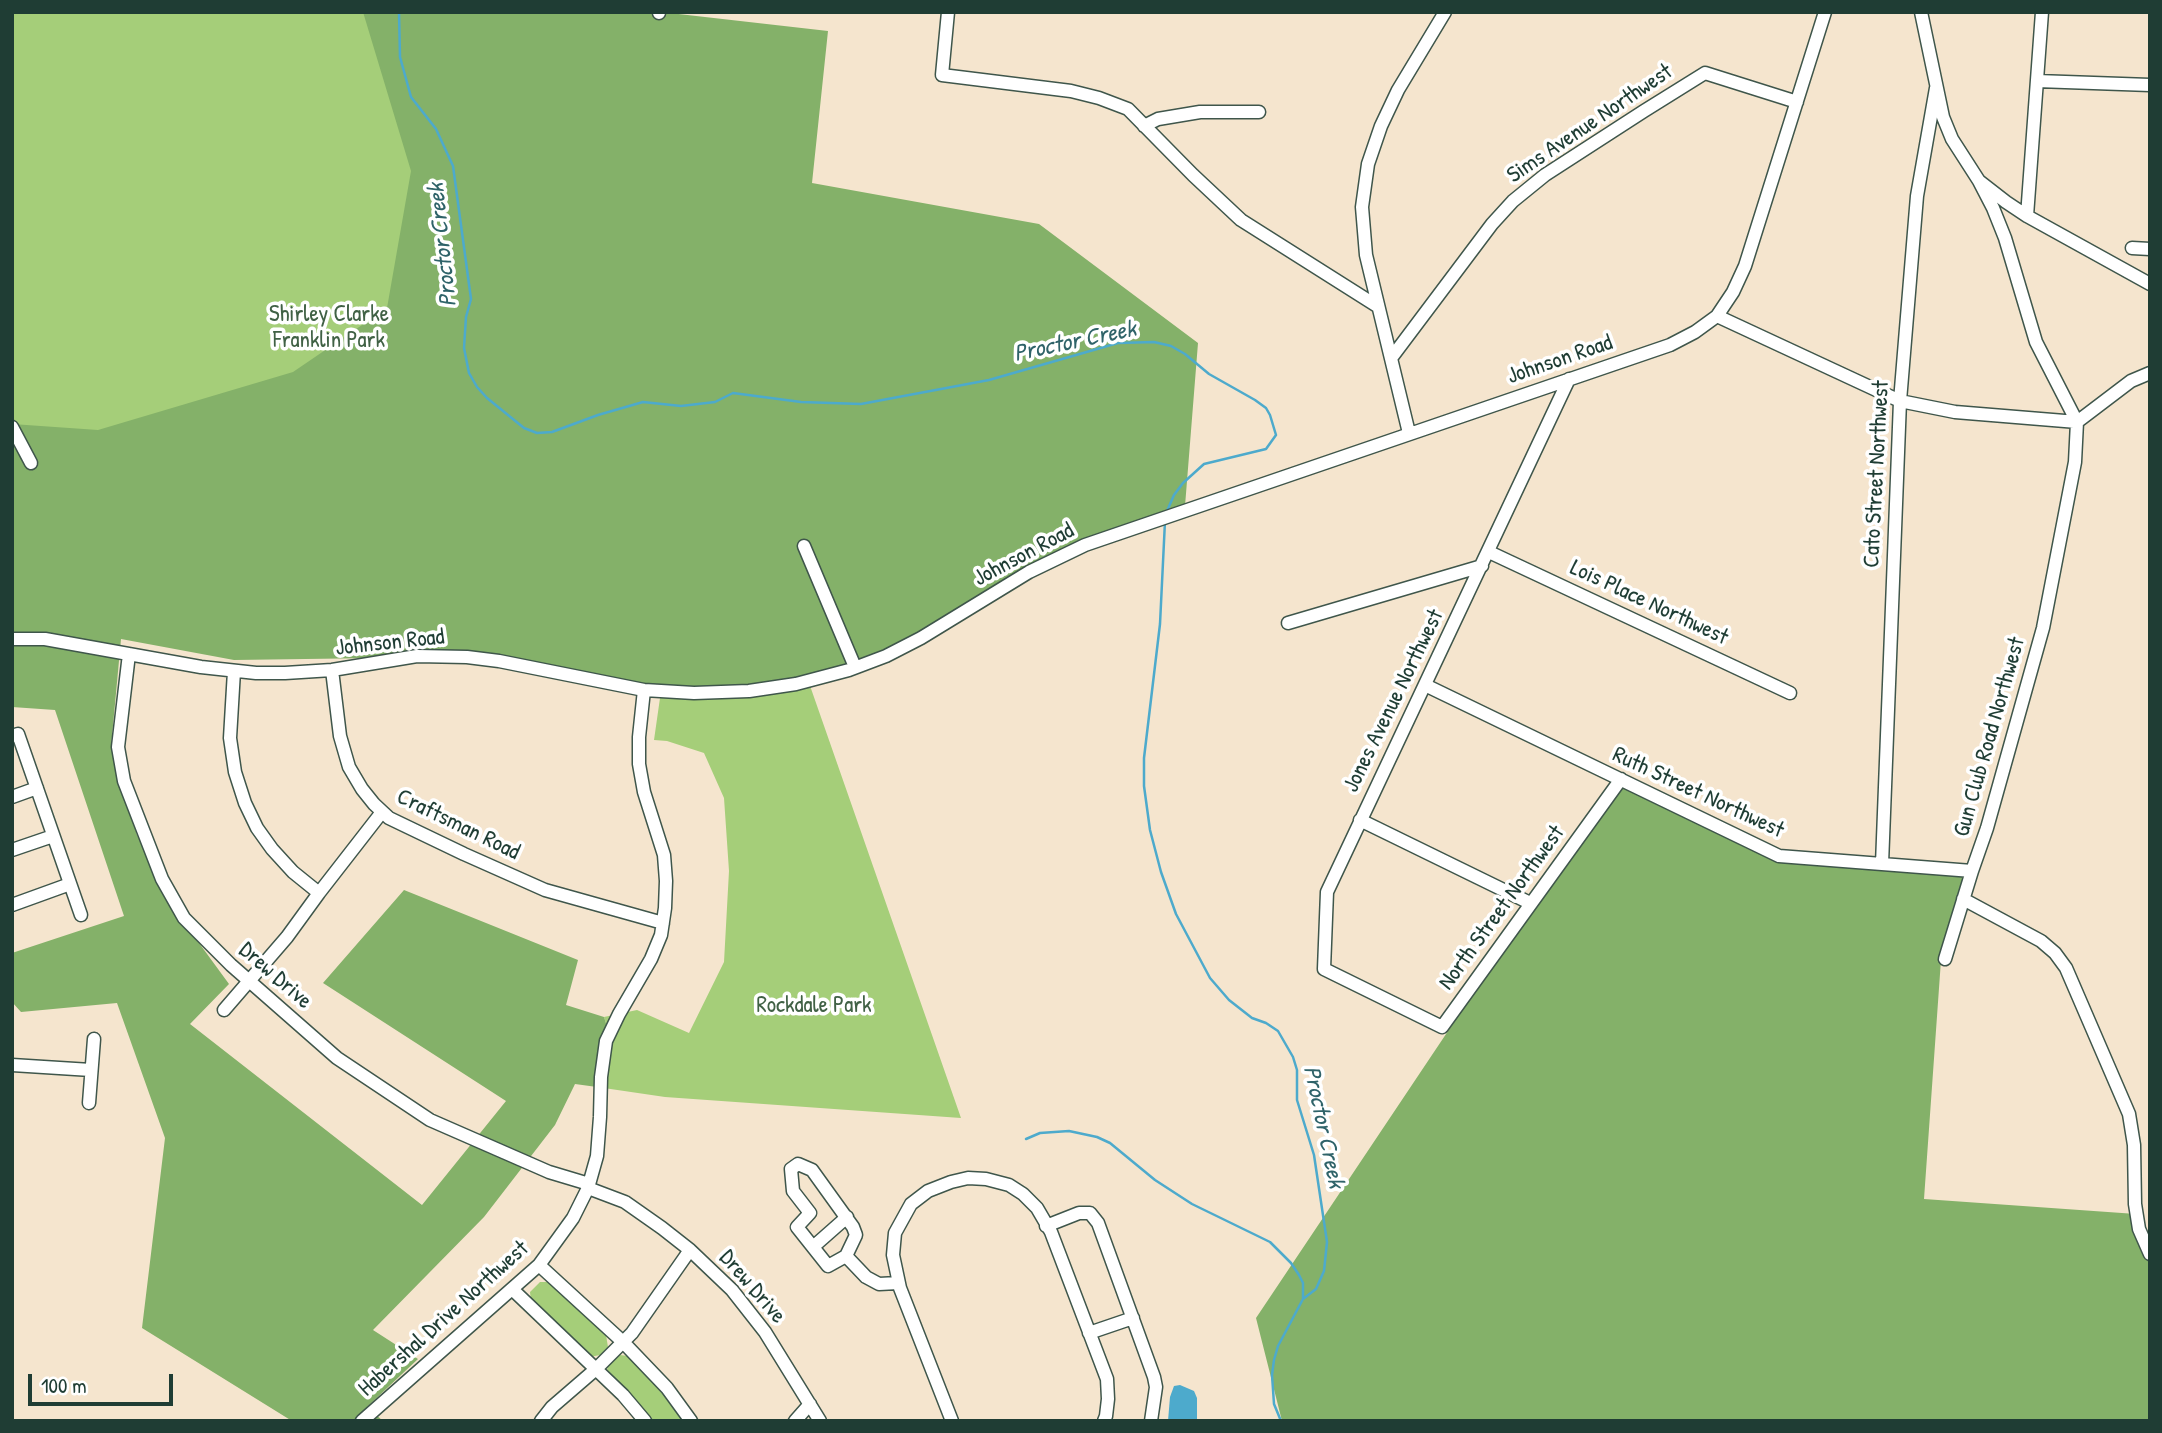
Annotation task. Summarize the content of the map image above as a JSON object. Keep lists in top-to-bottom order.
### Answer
{
  "streets": {
    "street": [
      "Sims Avenue Northwest",
      "Johnson Road",
      "Cato Street Northwest",
      "Lois Place Northwest",
      "Jones Avenue Northwest",
      "Gun Club Road Northwest",
      "Ruth Street Northwest",
      "Craftsman Road",
      "North Street Northwest",
      "Drew Drive",
      "Habershal Drive Northwest"
    ]
  },
  "crossings": [
    ["Sims Avenue Northwest", "Johnson Road"],
    ["Johnson Road", "Jones Avenue Northwest"],
    ["Johnson Road", "Craftsman Road"],
    ["Johnson Road", "Drew Drive"],
    ["Johnson Road", "Habershal Drive Northwest"],
    ["Cato Street Northwest", "Ruth Street Northwest"],
    ["Lois Place Northwest", "Jones Avenue Northwest"],
    ["Jones Avenue Northwest", "Ruth Street Northwest"],
    ["Jones Avenue Northwest", "North Street Northwest"],
    ["Gun Club Road Northwest", "Ruth Street Northwest"],
    ["Ruth Street Northwest", "North Street Northwest"],
    ["Craftsman Road", "Habershal Drive Northwest"],
    ["Drew Drive", "Habershal Drive Northwest"]
  ],
  "water": ["Proctor Creek"],
  "parks": ["Shirley Clarke Franklin Park", "Rockdale Park"],
  "scale_bar": "100 m"
}
